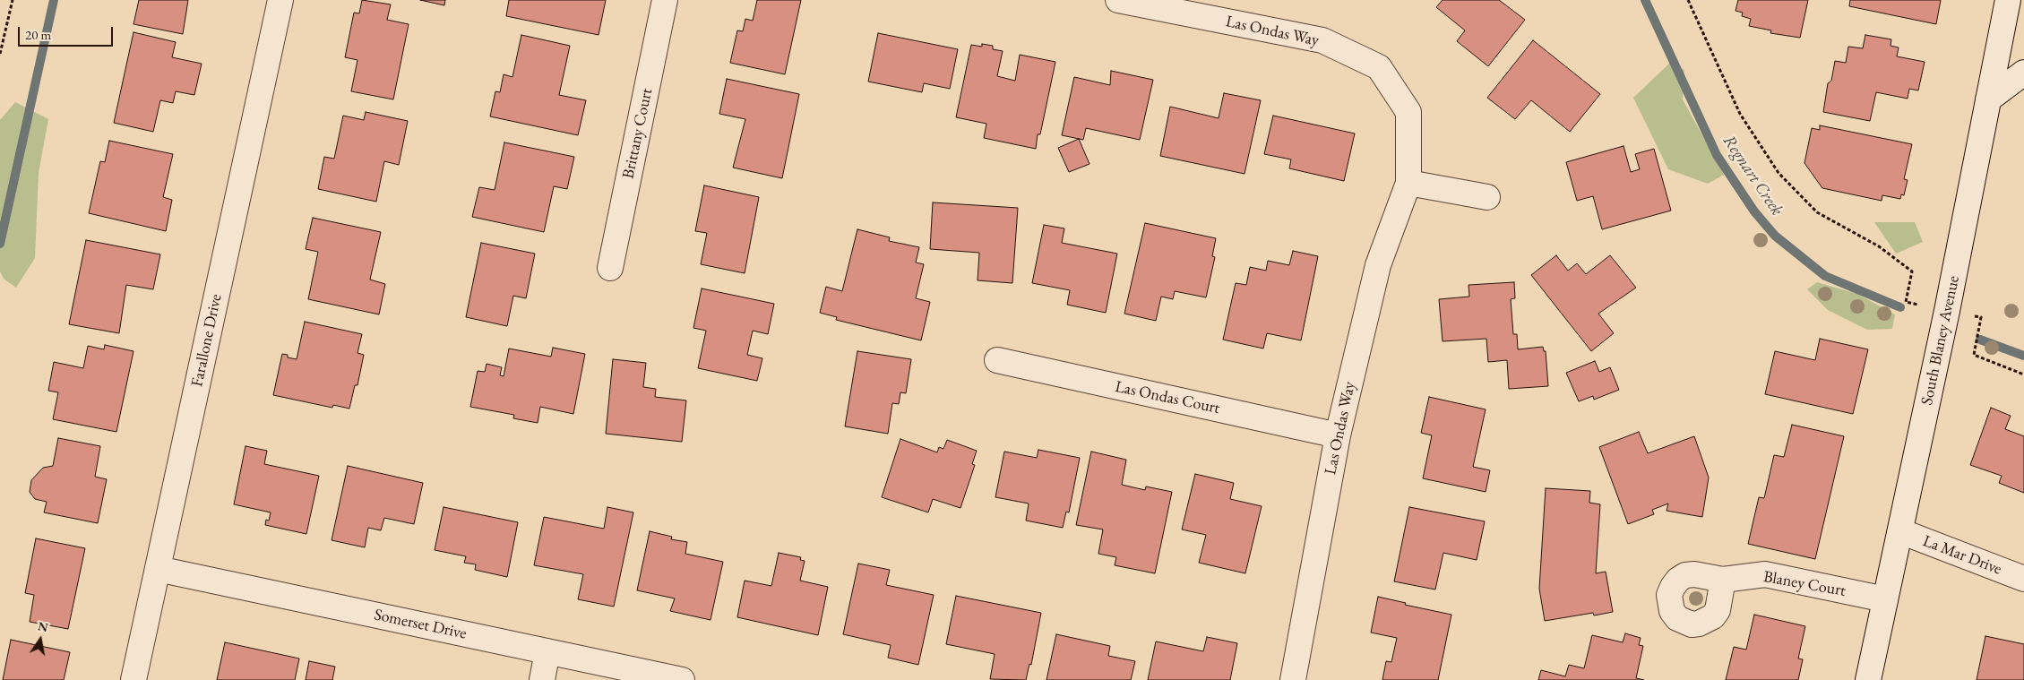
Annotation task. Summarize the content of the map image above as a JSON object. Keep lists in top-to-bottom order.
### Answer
{
  "streets": {
    "street": [
      "Las Ondas Way",
      "Brittany Court",
      "Farallone Drive",
      "South Blaney Avenue",
      "Las Ondas Court",
      "La Mar Drive",
      "Blaney Court",
      "Somerset Drive"
    ]
  },
  "crossings": [
    ["Las Ondas Way", "Las Ondas Court"],
    ["Farallone Drive", "Somerset Drive"],
    ["South Blaney Avenue", "La Mar Drive"],
    ["South Blaney Avenue", "Blaney Court"]
  ],
  "water": ["Regnart Creek"],
  "scale_bar": "20 m",
  "north": "top"
}
